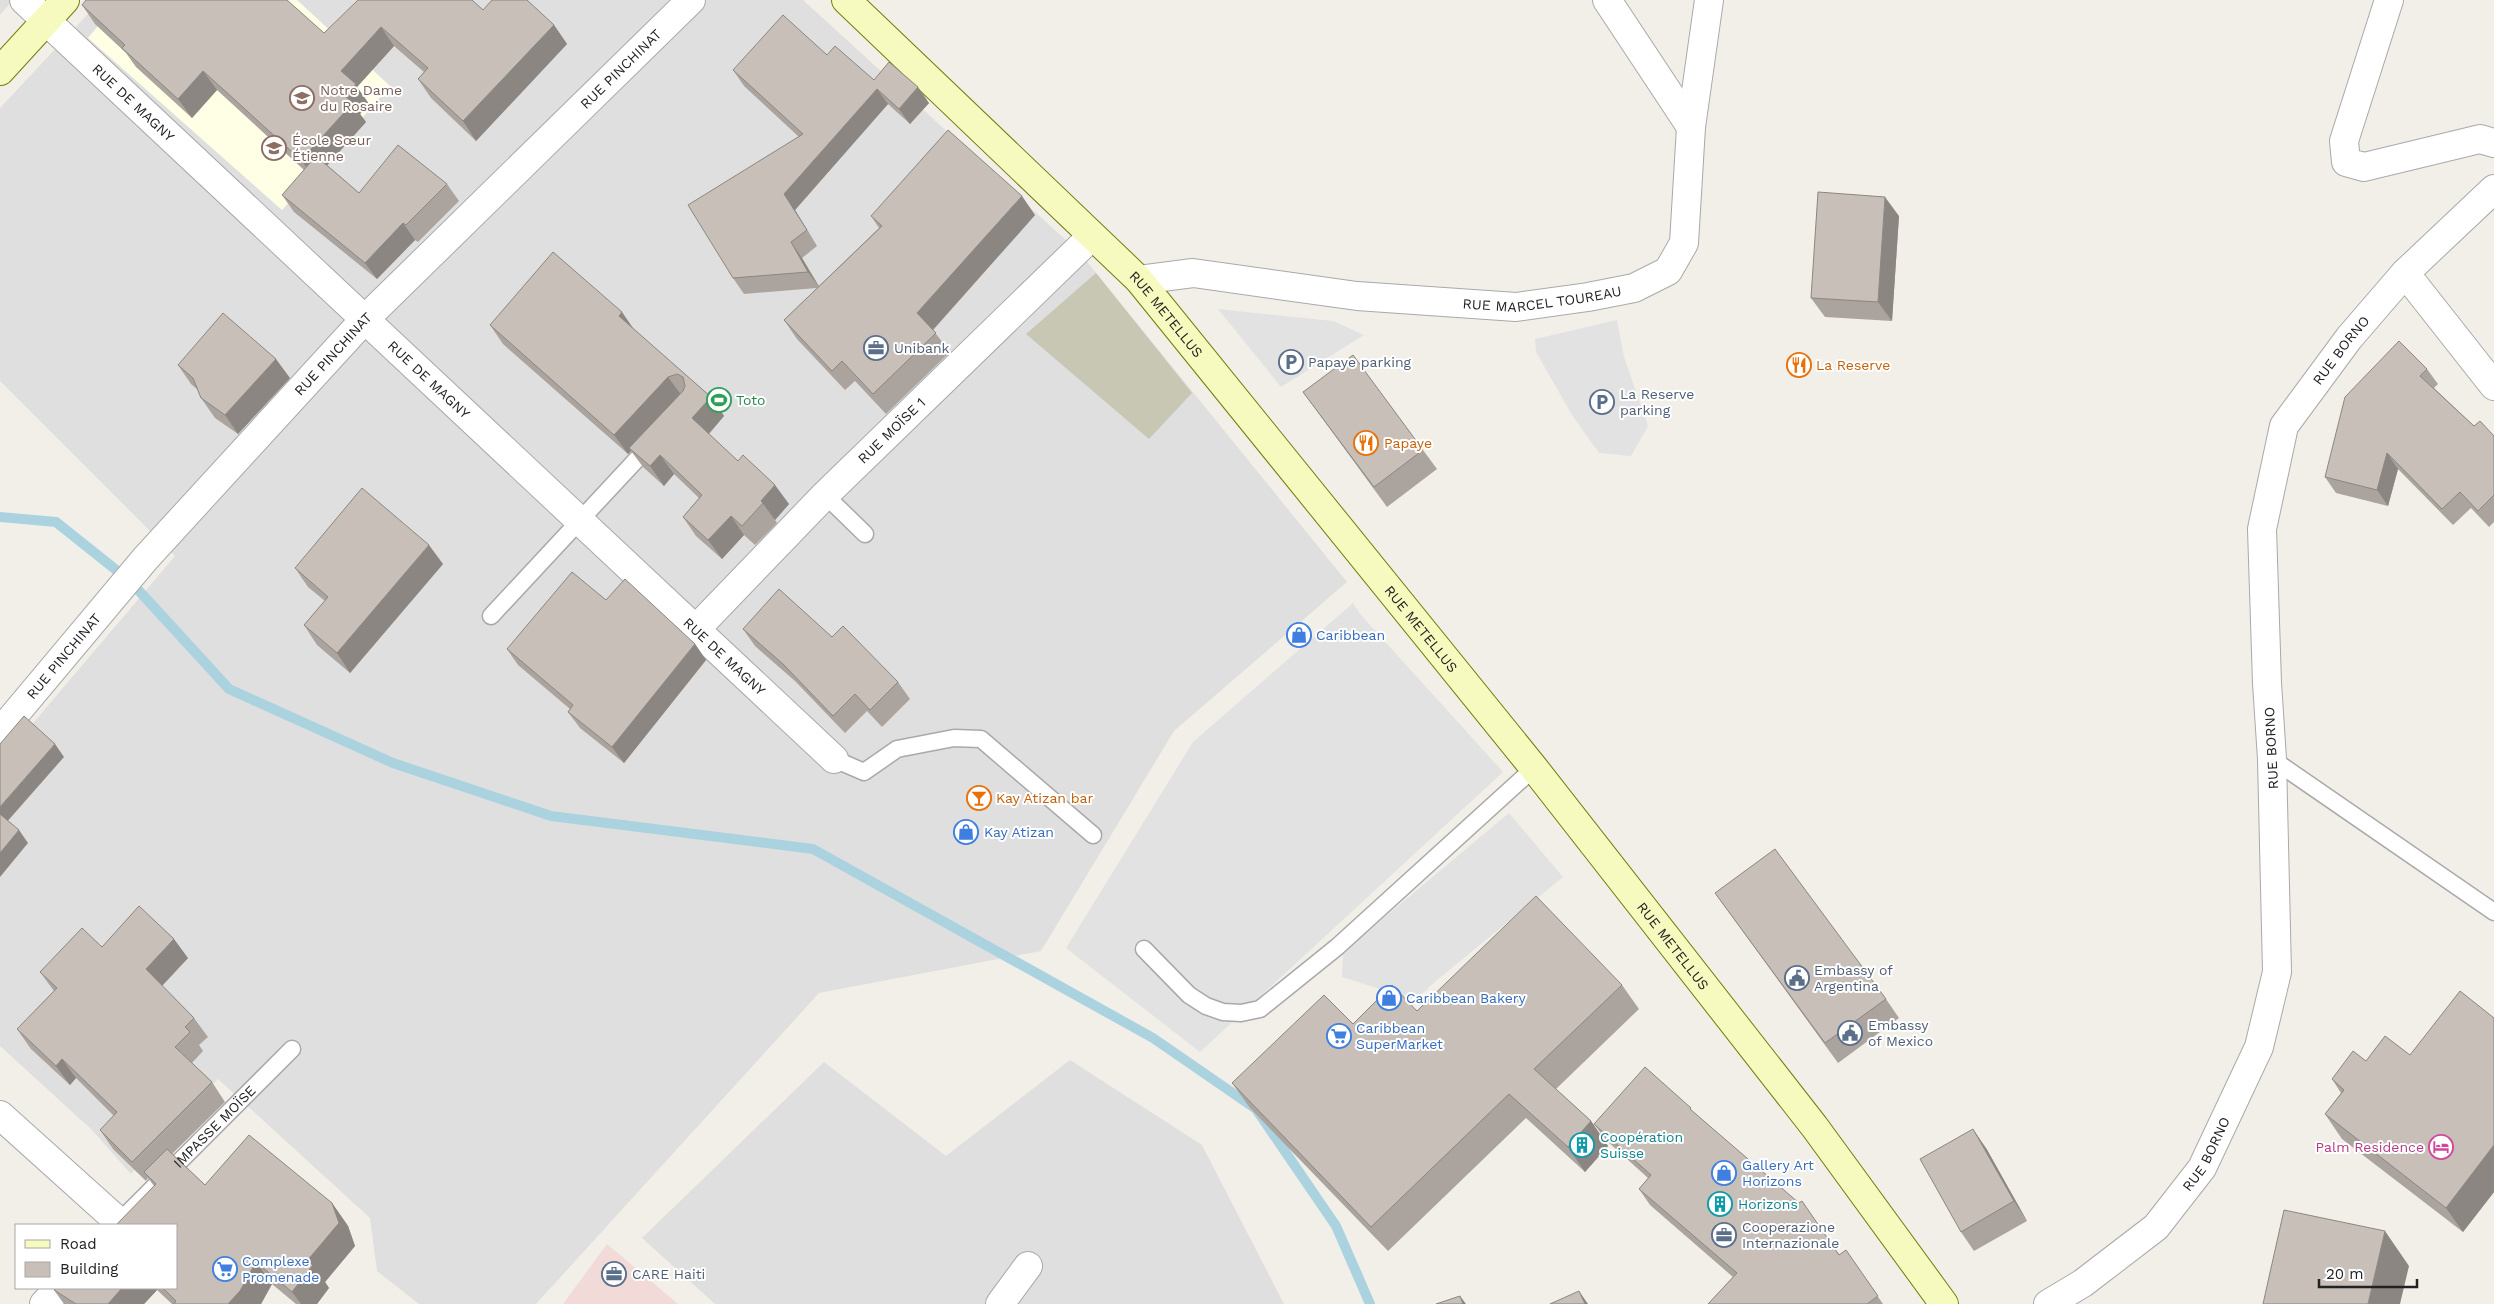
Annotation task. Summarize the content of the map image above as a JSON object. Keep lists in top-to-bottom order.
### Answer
{
  "streets": {
    "street": [
      "RUE PINCHINAT",
      "RUE DE MAGNY",
      "RUE MARCEL TOUREAU",
      "RUE METELLUS",
      "RUE BORNO",
      "RUE MOÏSE 1"
    ],
    "lane": ["IMPASSE MOÏSE"]
  },
  "crossings": [
    ["RUE PINCHINAT", "RUE DE MAGNY"],
    ["RUE DE MAGNY", "RUE MOÏSE 1"],
    ["RUE MARCEL TOUREAU", "RUE METELLUS"],
    ["RUE METELLUS", "RUE MOÏSE 1"]
  ],
  "places": {
    "school or university": ["Notre Dame du Rosaire", "École Sœur Étienne"],
    "office": ["Unibank", "Cooperazione Internazionale", "CARE Haiti"],
    "parking": ["Papaye parking", "La Reserve parking"],
    "restaurant": ["La Reserve", "Papaye"],
    "sports": ["Toto"],
    "shop": [
      "Caribbean",
      "Kay Atizan",
      "Caribbean Bakery",
      "Gallery Art Horizons"
    ],
    "bar": ["Kay Atizan bar"],
    "public building": ["Embassy of Argentina", "Embassy of Mexico"],
    "supermarket": ["Caribbean SuperMarket", "Complexe Promenade"],
    "building": ["Coopération Suisse", "Horizons"],
    "hotel": ["Palm Residence"]
  },
  "legend": ["Road", "Building"],
  "scale_bar": "20 m"
}
